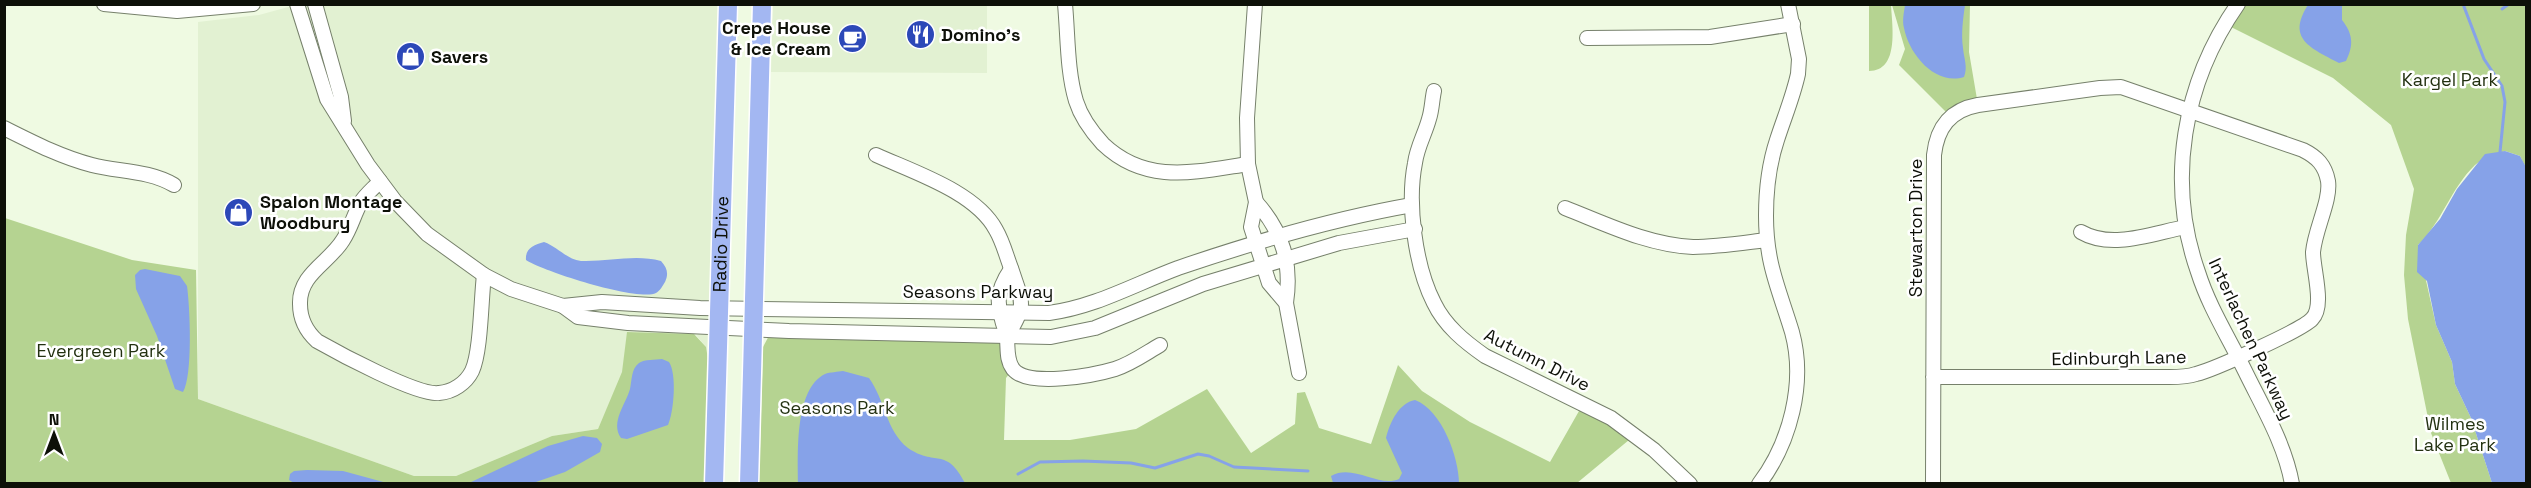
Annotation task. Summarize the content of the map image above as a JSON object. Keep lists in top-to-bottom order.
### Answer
{
  "streets": {
    "main road": ["Radio Drive"],
    "street": [
      "Stewarton Drive",
      "Seasons Parkway",
      "Interlachen Parkway",
      "Edinburgh Lane",
      "Autumn Drive"
    ]
  },
  "crossings": [
    ["Stewarton Drive", "Interlachen Parkway"],
    ["Stewarton Drive", "Edinburgh Lane"],
    ["Radio Drive", "Seasons Parkway"],
    ["Seasons Parkway", "Autumn Drive"],
    ["Interlachen Parkway", "Edinburgh Lane"]
  ],
  "parks": [
    "Kargel Park",
    "Evergreen Park",
    "Seasons Park",
    "Wilmes Lake Park"
  ],
  "places": {
    "restaurant": ["Domino's"],
    "cafe": ["Crepe House & Ice Cream"],
    "shop": ["Savers", "Spalon Montage Woodbury"]
  },
  "north": "top"
}
